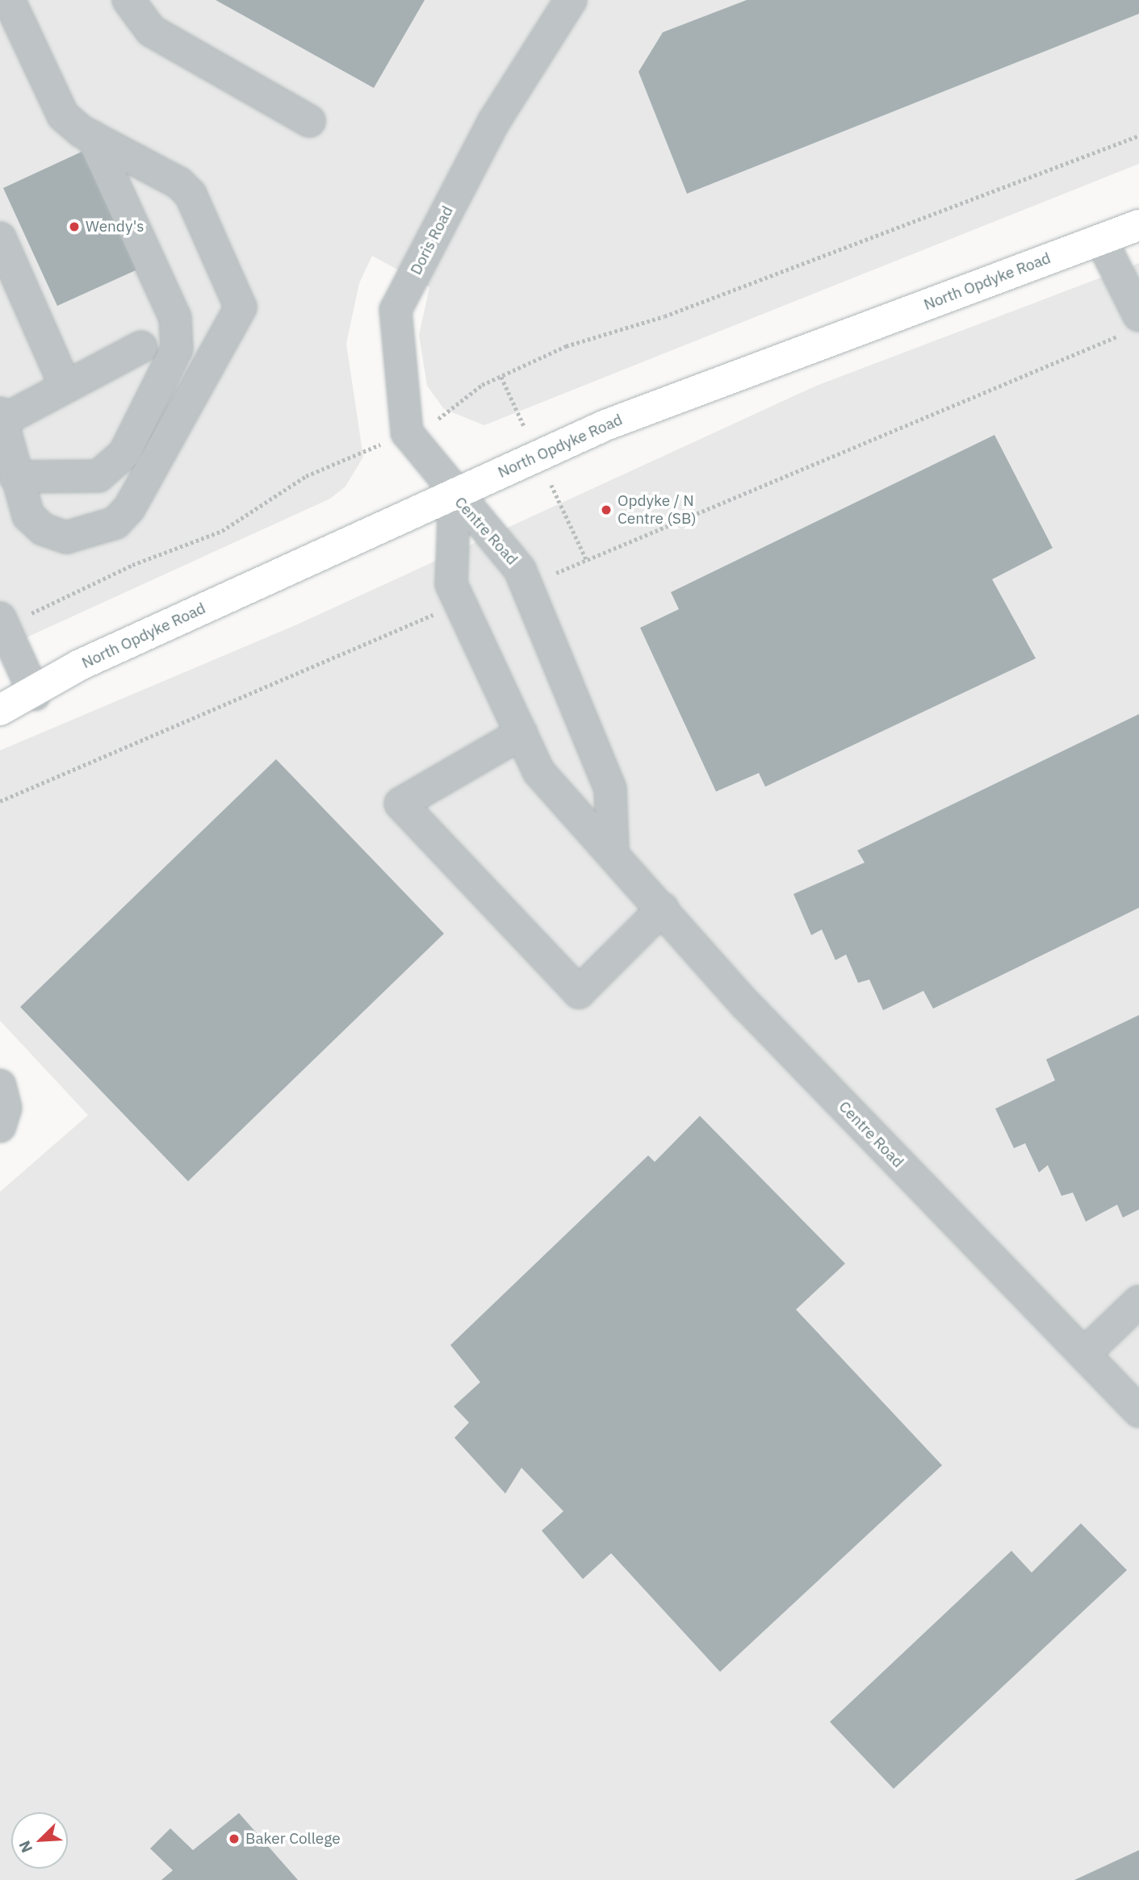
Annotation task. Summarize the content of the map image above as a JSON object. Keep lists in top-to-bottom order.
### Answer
{
  "streets": {
    "main road": ["North Opdyke Road"],
    "street": ["Doris Road", "Centre Road"]
  },
  "crossings": [
    ["Doris Road", "North Opdyke Road"],
    ["Doris Road", "Centre Road"],
    ["North Opdyke Road", "Centre Road"]
  ],
  "places": ["Wendy's", "Opdyke / N Centre (SB)", "Baker College"],
  "north": "bottom left"
}
